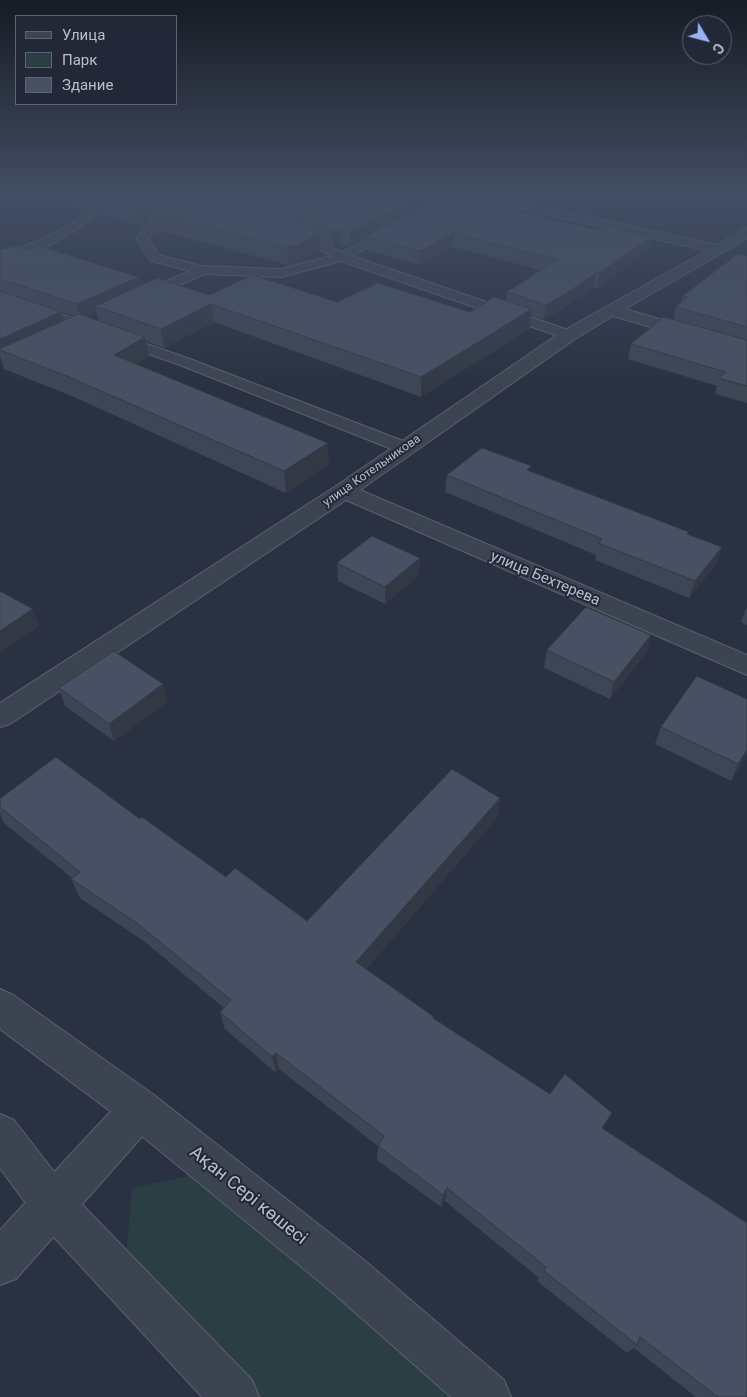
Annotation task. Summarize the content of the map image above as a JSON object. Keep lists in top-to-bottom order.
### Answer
{
  "streets": {
    "street": ["улица Котельникова", "улица Бехтерева", "Ақан Сері көшесі"]
  },
  "crossings": [
    ["улица Котельникова", "улица Бехтерева"]
  ],
  "legend": ["Улица", "Парк", "Здание"],
  "north": "bottom right"
}
